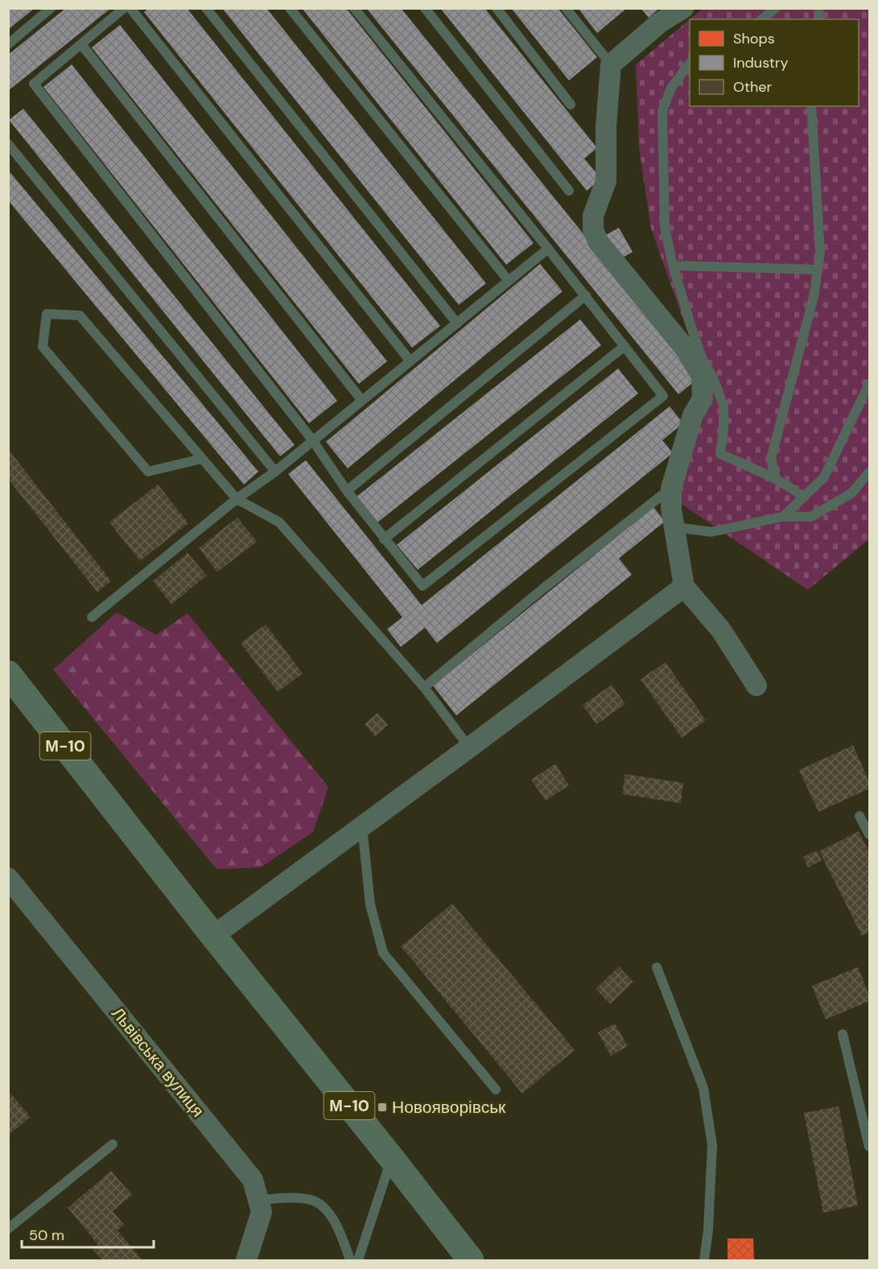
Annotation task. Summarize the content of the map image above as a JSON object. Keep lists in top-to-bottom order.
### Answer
{
  "streets": {
    "highway": ["М-10"],
    "street": ["Львівська вулиця"]
  },
  "places": {
    "transit": ["Новояворівськ"]
  },
  "legend": ["Shops", "Industry", "Other"],
  "scale_bar": "50 m"
}
